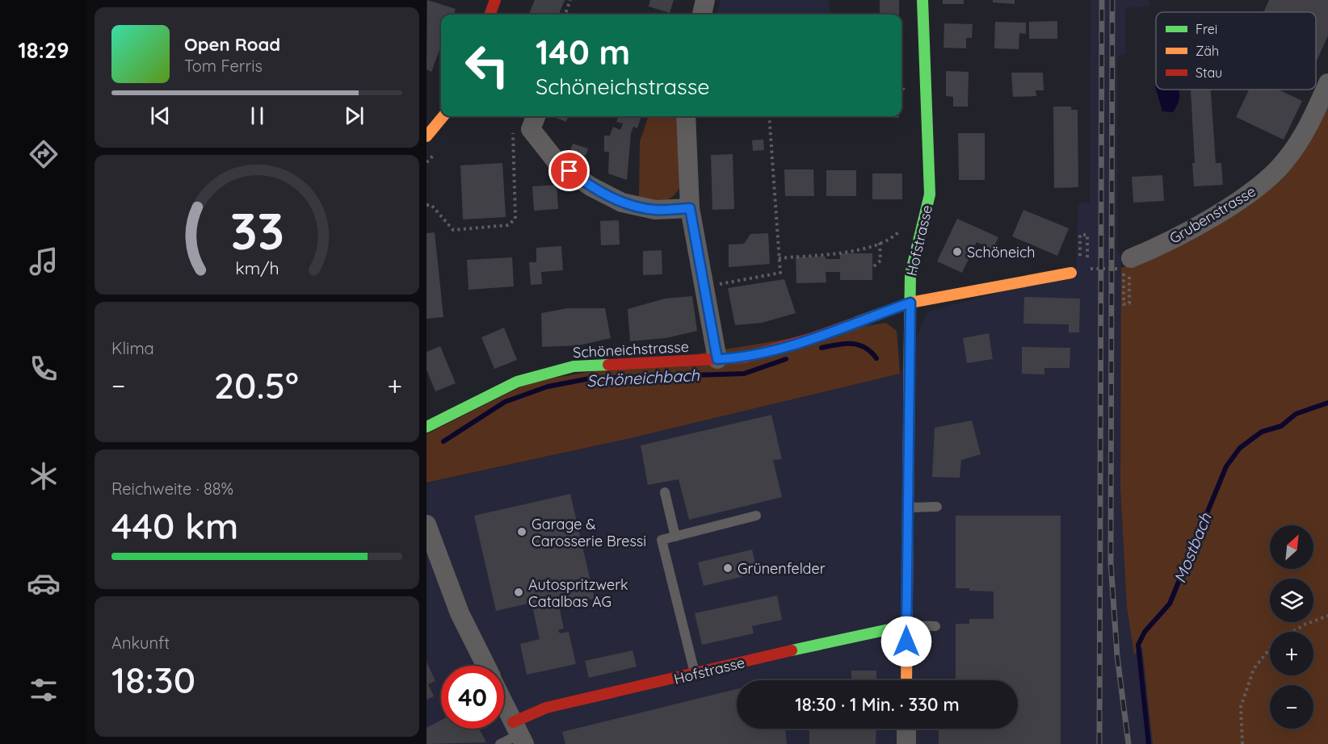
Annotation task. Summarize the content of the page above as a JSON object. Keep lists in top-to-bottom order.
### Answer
{
  "streets": {
    "street": ["Grubenstrasse", "Hofstrasse", "Schöneichstrasse"]
  },
  "crossings": [
    ["Hofstrasse", "Schöneichstrasse"]
  ],
  "water": ["Schöneichbach", "Mostbach"],
  "places": [
    "Schöneich",
    "Garage & Carosserie Bressi",
    "Grünenfelder",
    "Autospritzwerk Catalbas AG"
  ],
  "legend": ["Frei", "Zäh", "Stau"],
  "north": "top right",
  "page": {
    "tabs": "18:29",
    "turn": ["140 m", "Schöneichstrasse"],
    "song": ["Open Road", "Tom Ferris"],
    "tile": [
      "Klima",
      ["Reichweite · 88%", "440 km"],
      ["Ankunft", "18:30"]
    ],
    "heat": ["−", "20.5°", "+"],
    "map_buttons": ["+", "−"],
    "limit": "40",
    "trip": "18:30 · 1 Min. · 330 m",
    "gauge": ["33", "km/h"]
  }
}
